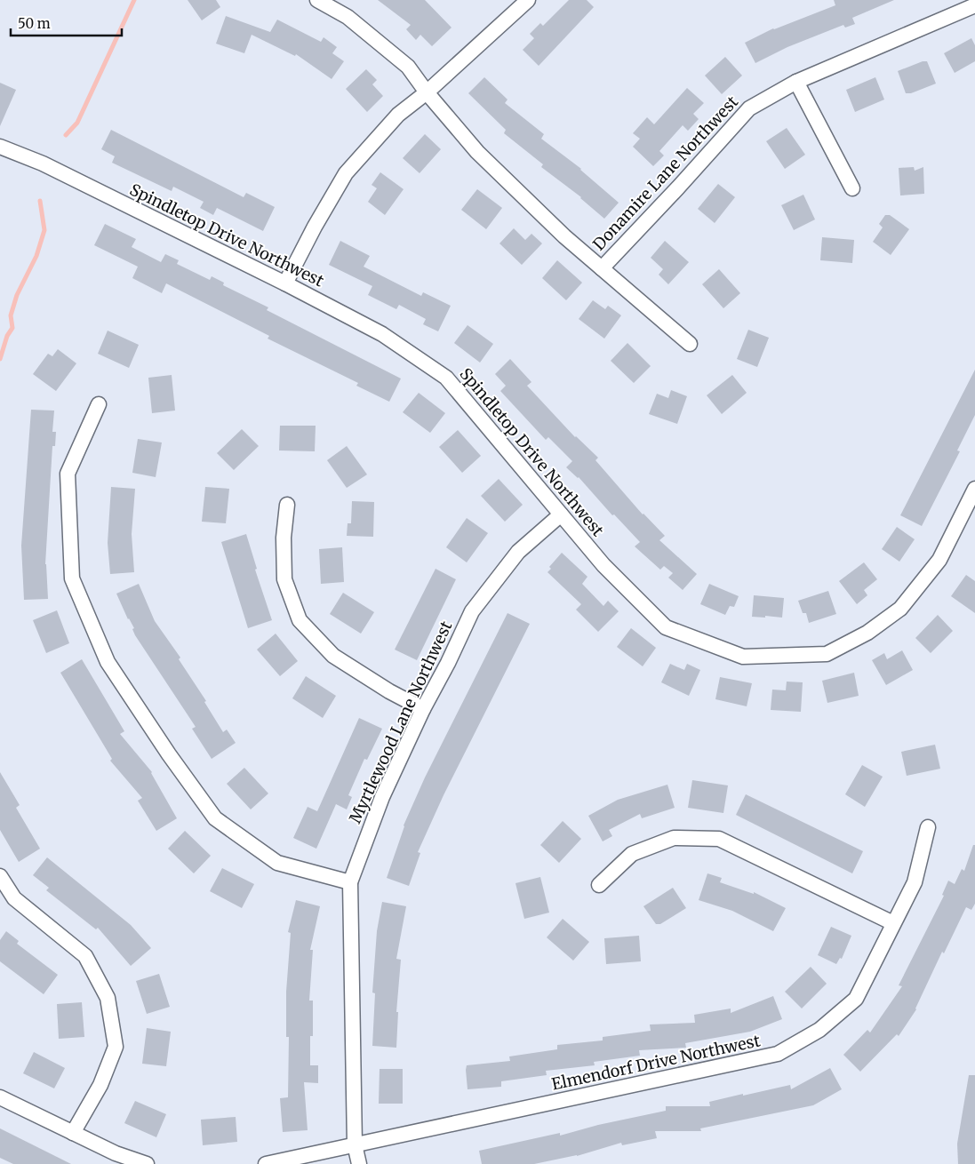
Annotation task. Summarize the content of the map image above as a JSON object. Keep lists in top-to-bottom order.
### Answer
{
  "streets": {
    "street": [
      "Donamire Lane Northwest",
      "Spindletop Drive Northwest",
      "Myrtlewood Lane Northwest",
      "Elmendorf Drive Northwest"
    ]
  },
  "crossings": [
    ["Spindletop Drive Northwest", "Myrtlewood Lane Northwest"],
    ["Myrtlewood Lane Northwest", "Elmendorf Drive Northwest"]
  ],
  "scale_bar": "50 m"
}
